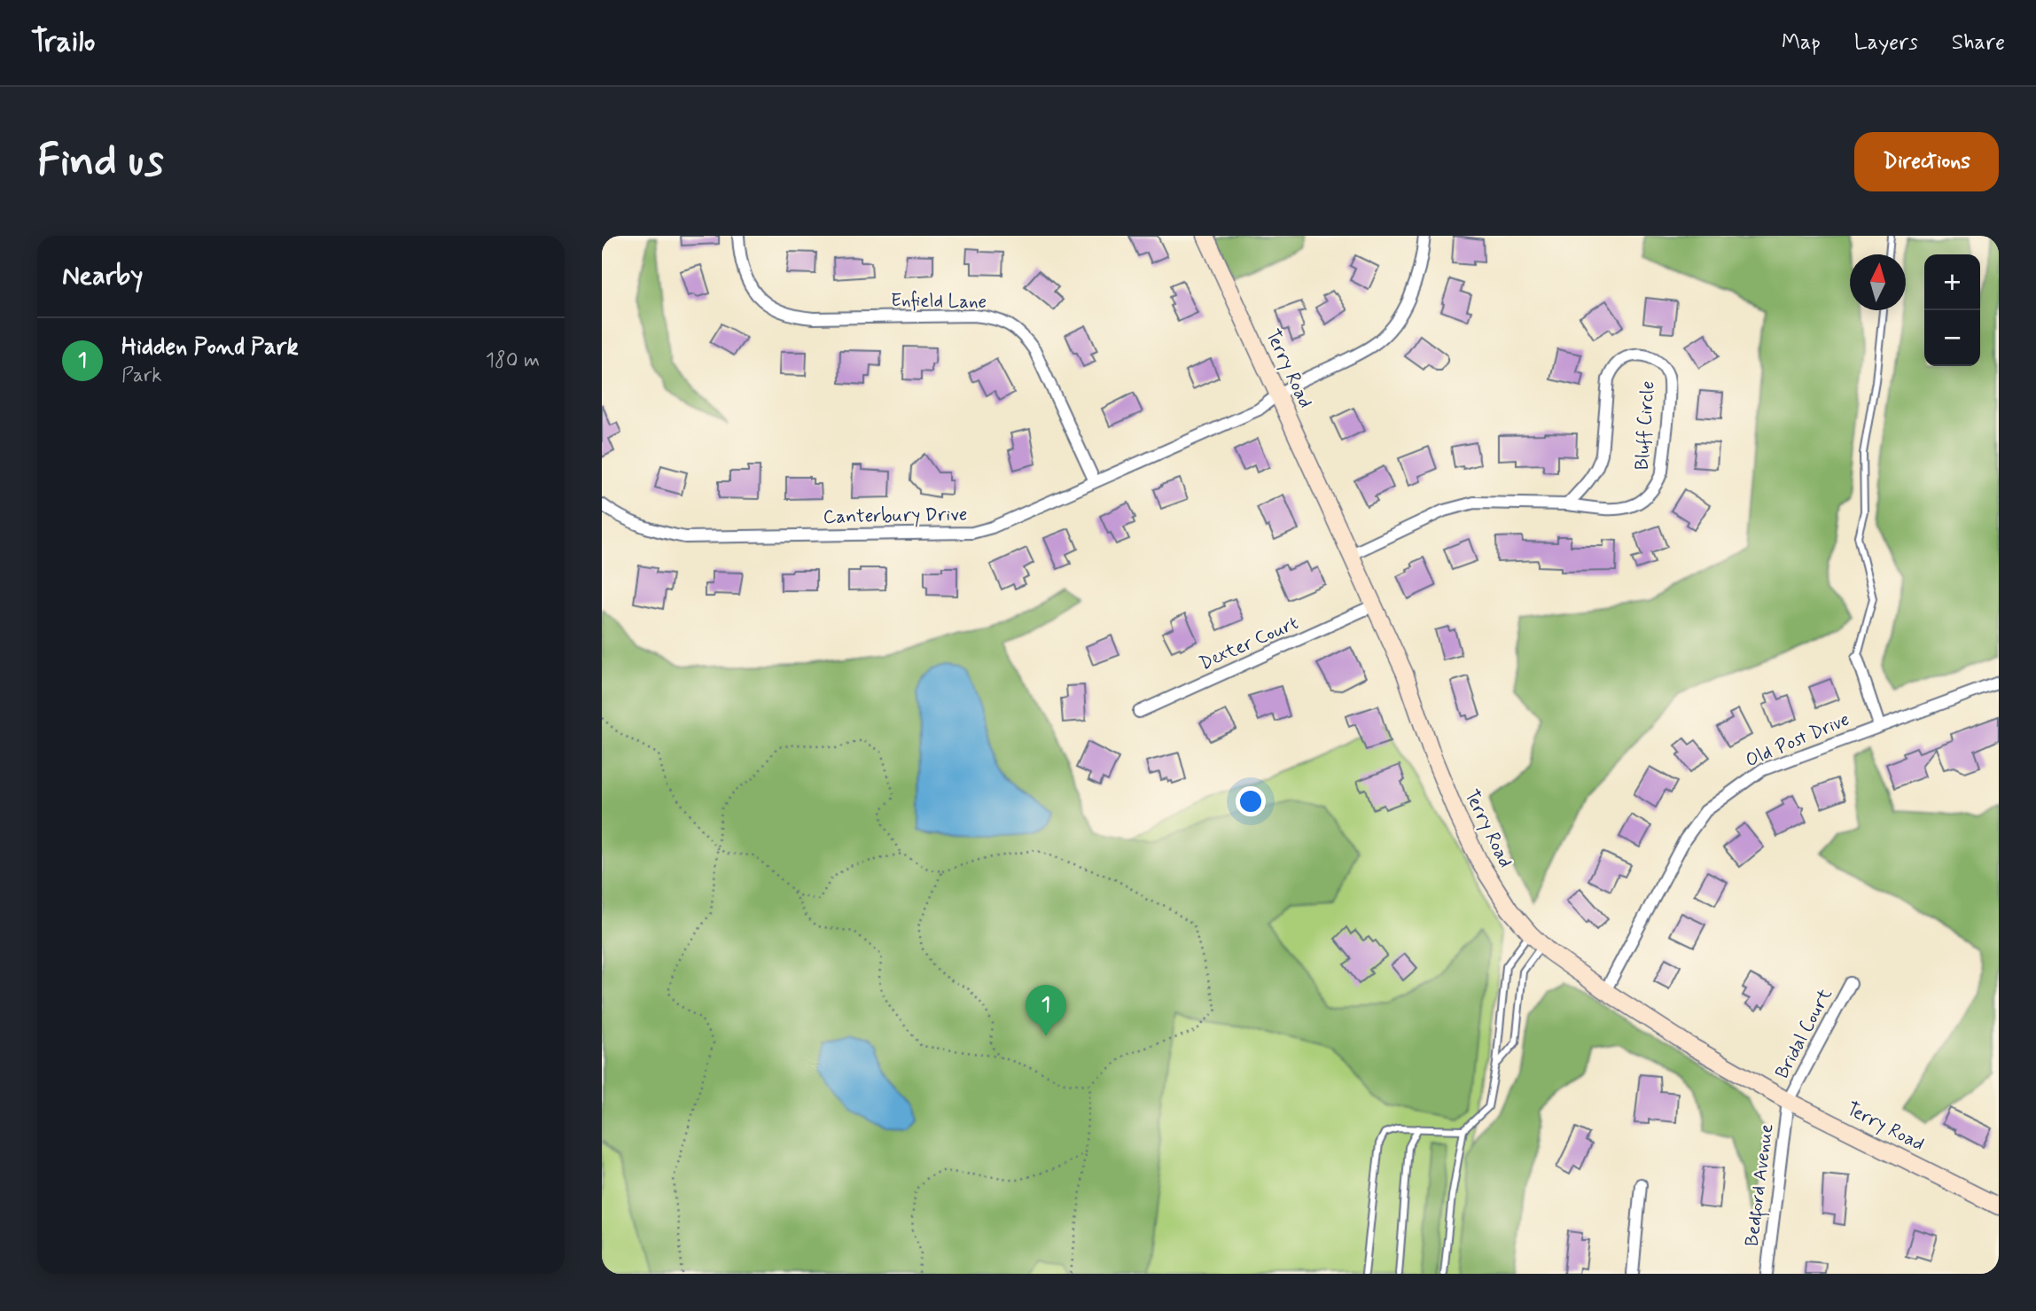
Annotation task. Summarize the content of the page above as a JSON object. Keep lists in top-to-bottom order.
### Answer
{
  "streets": {
    "street": [
      "Enfield Lane",
      "Terry Road",
      "Bluff Circle",
      "Canterbury Drive",
      "Dexter Court",
      "Old Post Drive",
      "Bridal Court",
      "Bedford Avenue"
    ]
  },
  "crossings": [
    ["Enfield Lane", "Canterbury Drive"],
    ["Terry Road", "Bluff Circle"],
    ["Terry Road", "Canterbury Drive"],
    ["Terry Road", "Dexter Court"],
    ["Terry Road", "Old Post Drive"],
    ["Terry Road", "Bridal Court"],
    ["Terry Road", "Bedford Avenue"],
    ["Bridal Court", "Bedford Avenue"]
  ],
  "north": "top",
  "page": {
    "header": "Trailo",
    "nav": ["Map", "Layers", "Share"],
    "buttons": "Directions",
    "title": "Find us",
    "heading": "Nearby",
    "map_buttons": ["+", "−"],
    "list": [
      {
        "mark": "1",
        "name": "Hidden Pond Park",
        "note": "Park",
        "value": "180 m"
      }
    ],
    "pins": "1"
  }
}
